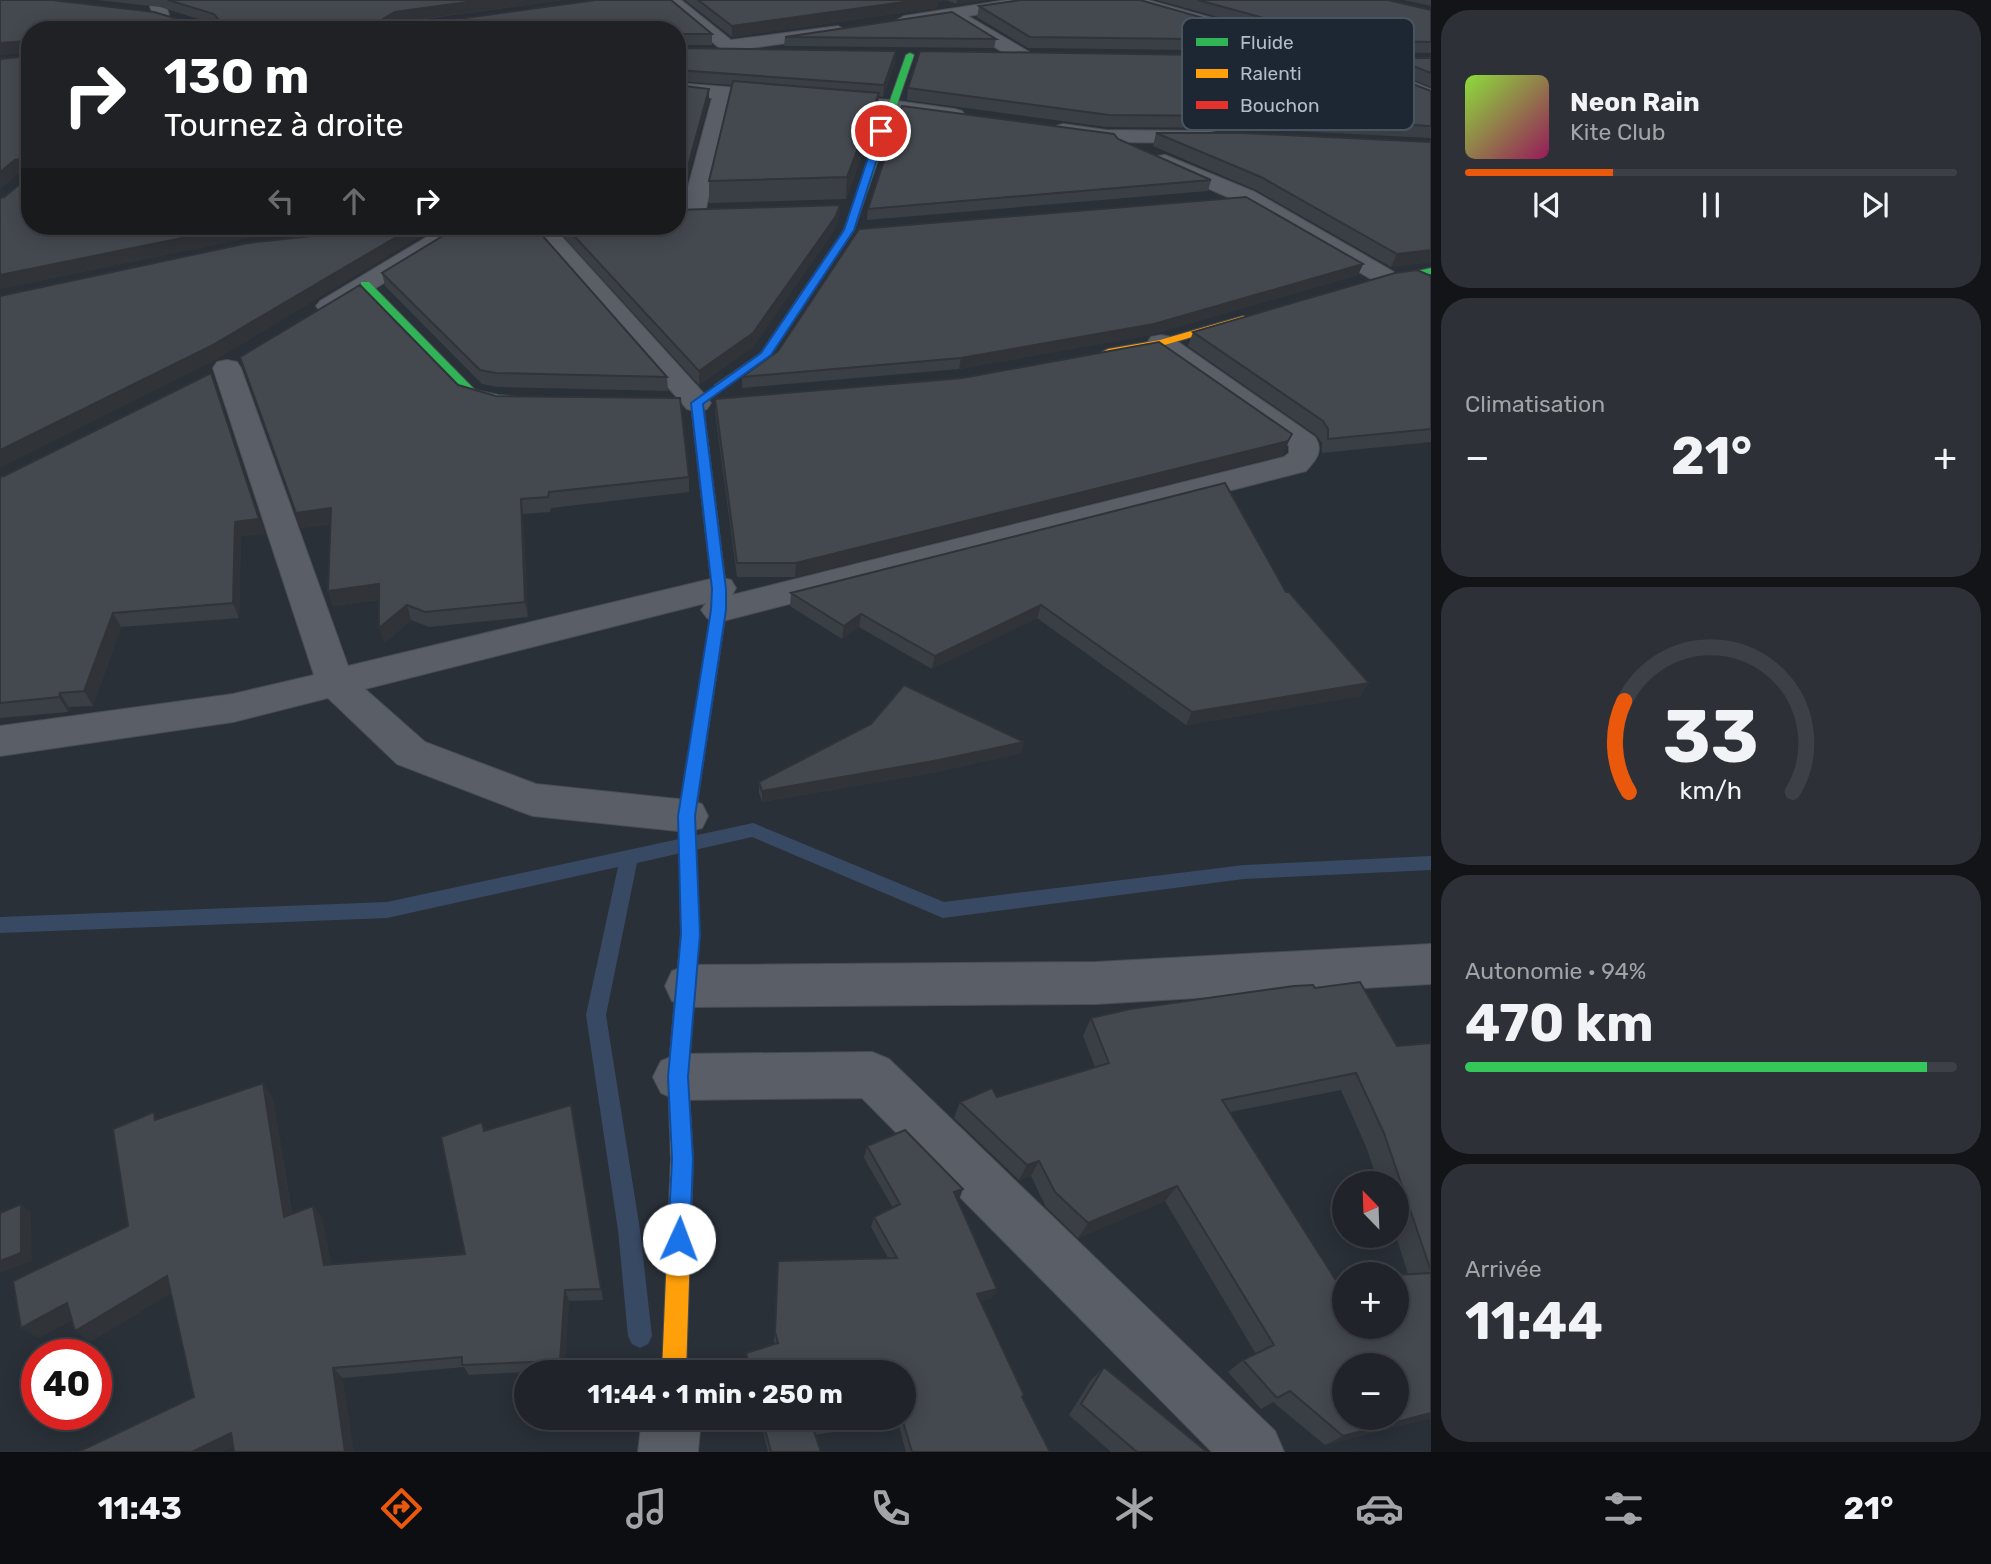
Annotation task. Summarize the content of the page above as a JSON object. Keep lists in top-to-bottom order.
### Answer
{
  "legend": ["Fluide", "Ralenti", "Bouchon"],
  "north": "top left",
  "page": {
    "turn": ["130 m", "Tournez à droite"],
    "song": ["Neon Rain", "Kite Club"],
    "tile": [
      "Climatisation",
      ["Autonomie · 94%", "470 km"],
      ["Arrivée", "11:44"]
    ],
    "heat": ["−", "21°", "+"],
    "map_buttons": ["+", "−"],
    "limit": "40",
    "trip": "11:44 · 1 min · 250 m",
    "tabs": ["11:43", "21°"],
    "gauge": ["33", "km/h"]
  }
}
